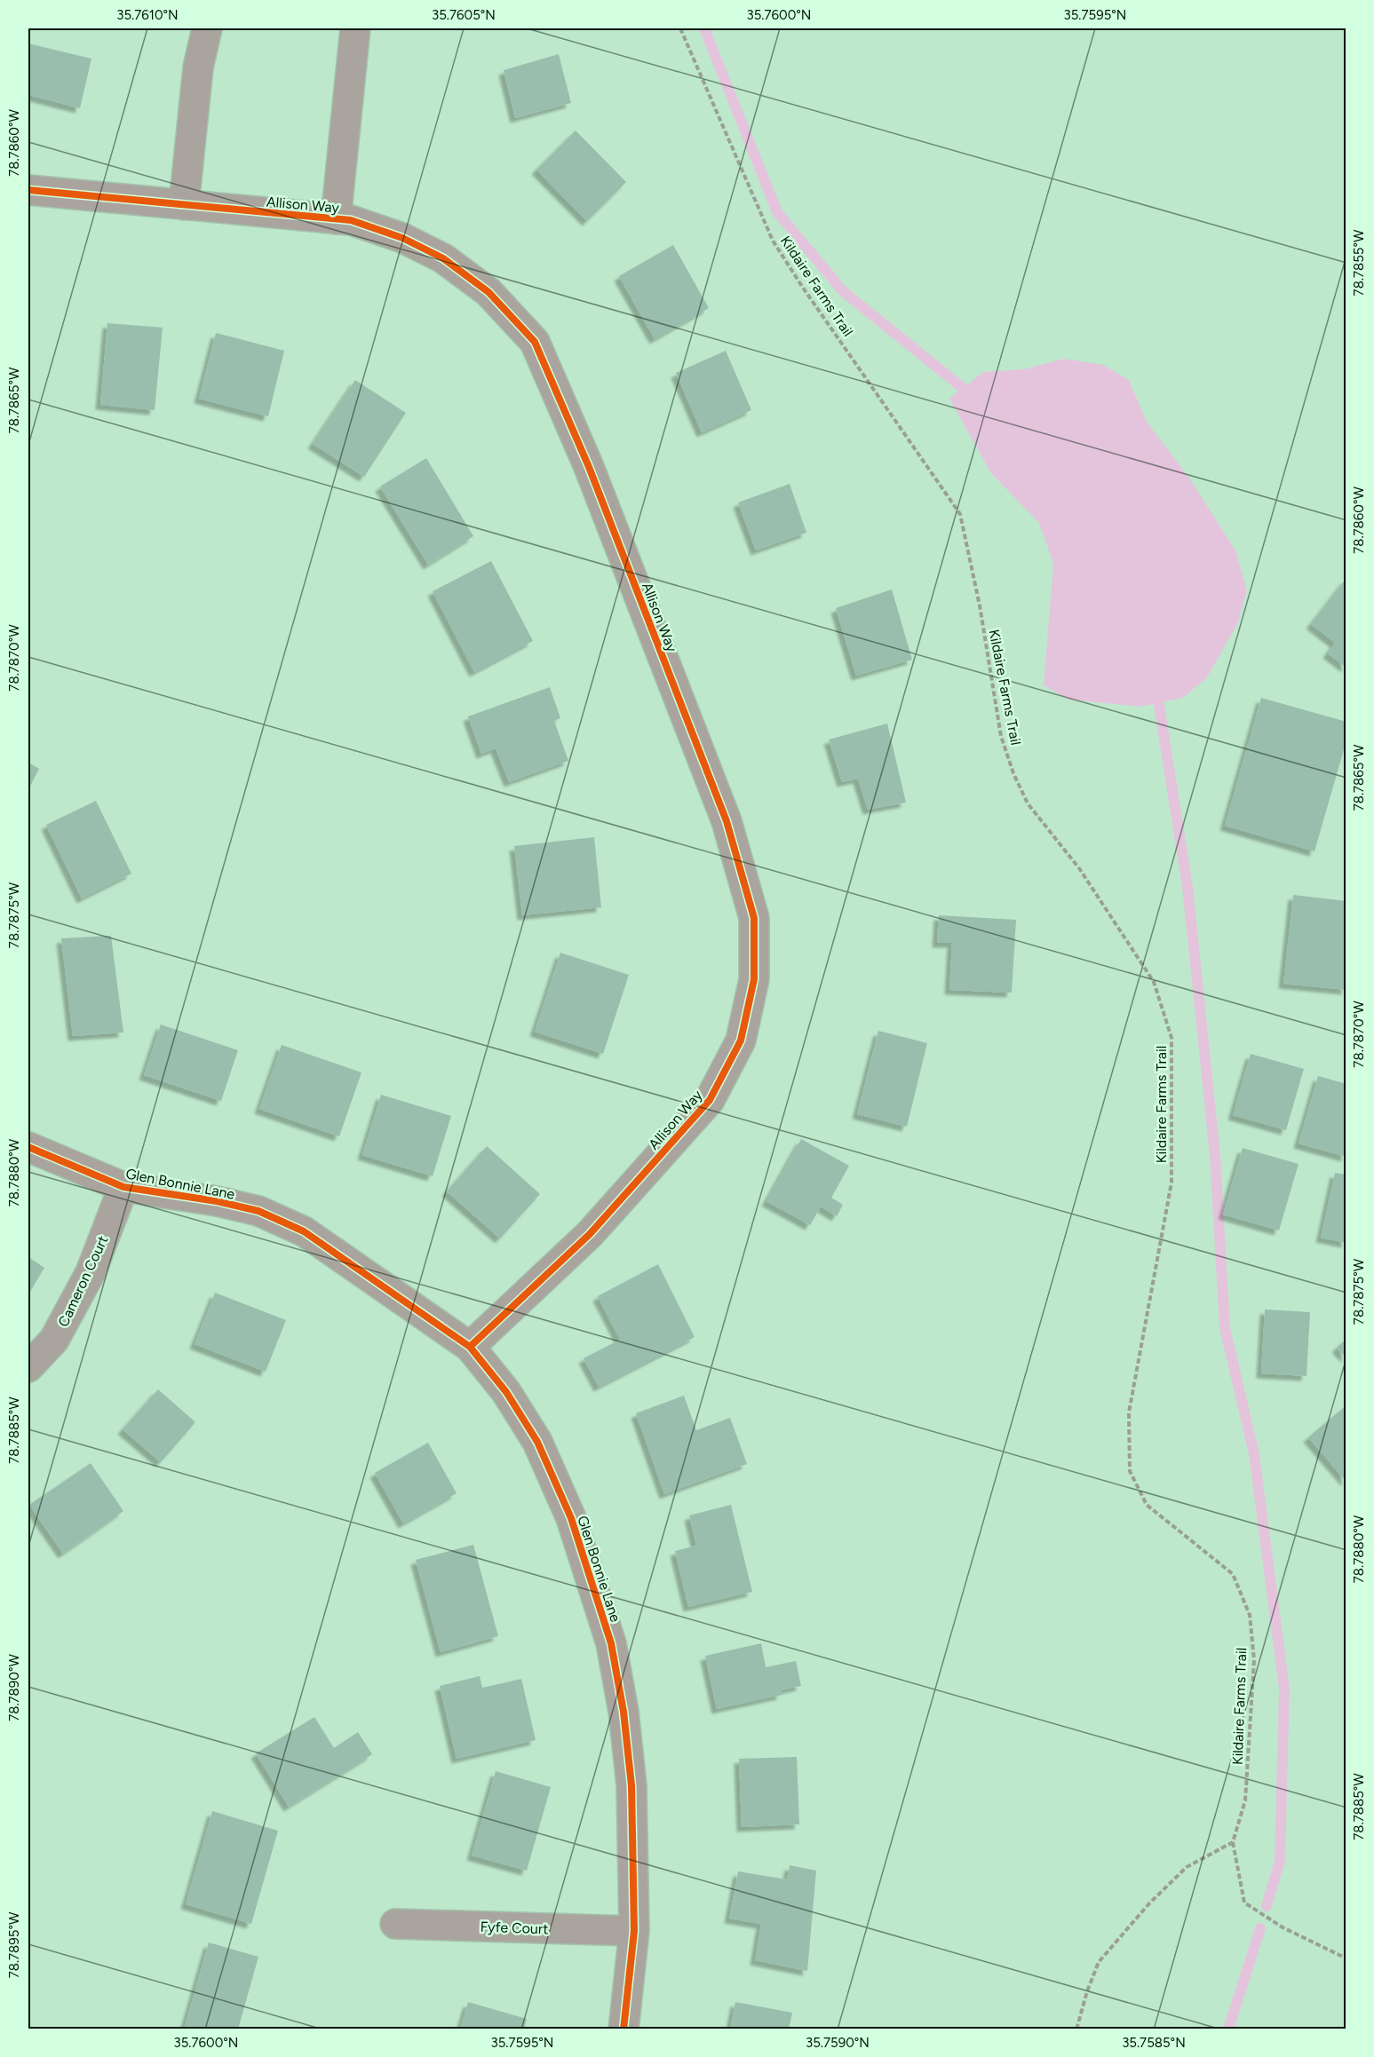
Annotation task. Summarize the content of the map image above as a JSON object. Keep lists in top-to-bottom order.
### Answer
{
  "streets": {
    "street": [
      "Allison Way",
      "Glen Bonnie Lane",
      "Cameron Court",
      "Fyfe Court"
    ],
    "path": ["Kildaire Farms Trail"]
  },
  "crossings": [
    ["Allison Way", "Glen Bonnie Lane"],
    ["Glen Bonnie Lane", "Cameron Court"],
    ["Glen Bonnie Lane", "Fyfe Court"]
  ],
  "coordinates": [
    "35.7610°N",
    "35.7605°N",
    "35.7600°N",
    "35.7595°N",
    "78.7860°W",
    "78.7855°W",
    "78.7865°W",
    "78.7870°W",
    "78.7875°W",
    "78.7880°W",
    "78.7885°W",
    "78.7890°W",
    "78.7895°W",
    "35.7590°N",
    "35.7585°N"
  ]
}
